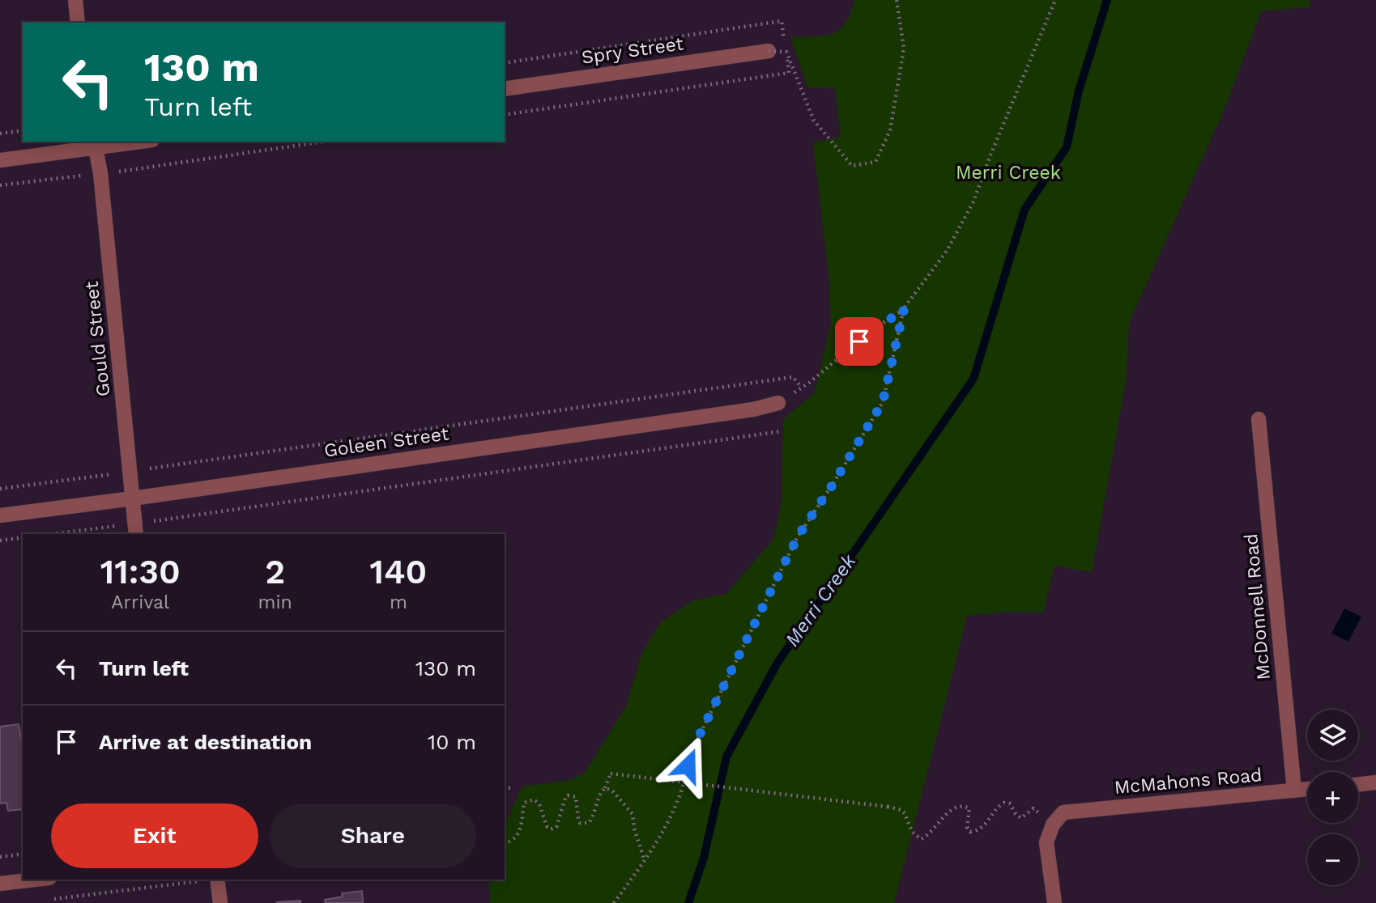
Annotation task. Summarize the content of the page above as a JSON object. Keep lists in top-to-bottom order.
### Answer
{
  "streets": {
    "street": [
      "Spry Street",
      "Gould Street",
      "Goleen Street",
      "McDonnell Road",
      "McMahons Road"
    ]
  },
  "crossings": [
    ["Gould Street", "Goleen Street"],
    ["McDonnell Road", "McMahons Road"]
  ],
  "water": ["Merri Creek"],
  "parks": ["Merri Creek"],
  "page": {
    "turn": ["130 m", "Turn left"],
    "eta": [
      "11:30",
      "Arrival",
      "2",
      "min",
      "140",
      "m"
    ],
    "list": [
      {
        "name": "Turn left",
        "value": "130 m"
      },
      {
        "name": "Arrive at destination",
        "value": "10 m"
      }
    ],
    "map_buttons": ["+", "−"],
    "buttons": ["Exit", "Share"]
  }
}
